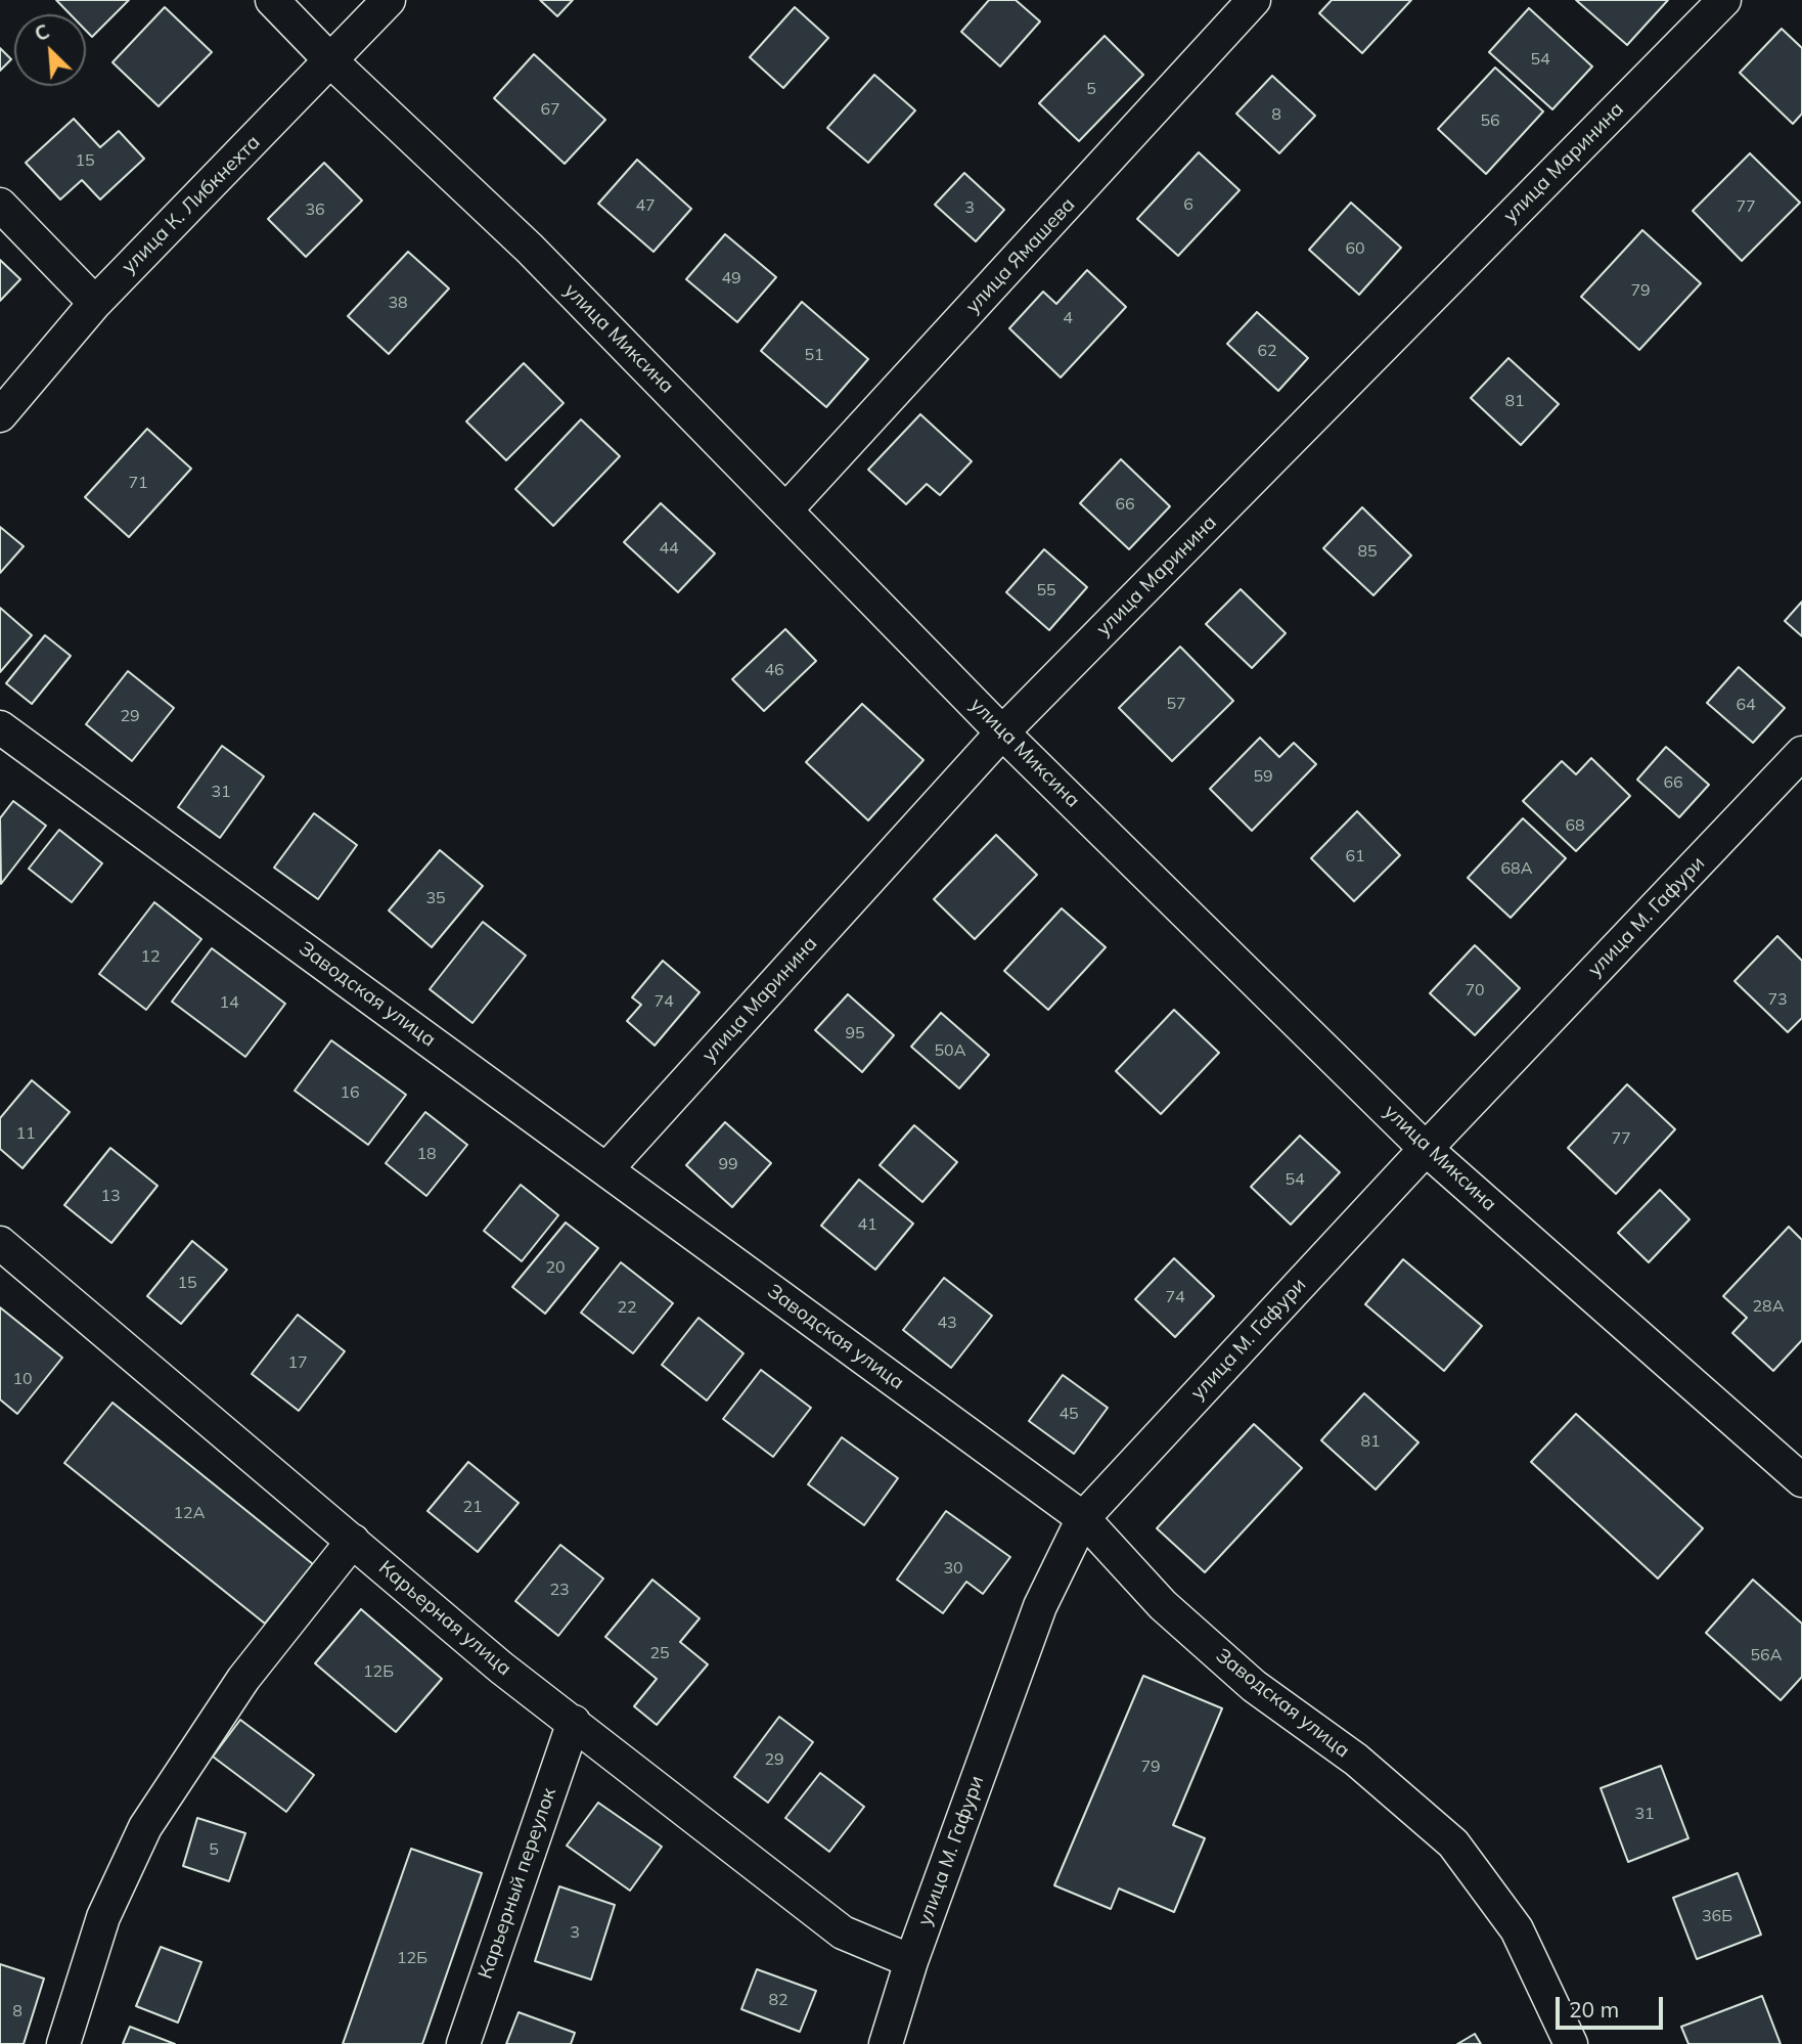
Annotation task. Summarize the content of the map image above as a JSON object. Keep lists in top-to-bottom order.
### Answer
{
  "streets": {
    "street": [
      "улица Маринина",
      "улица К. Либкнехта",
      "улица Ямашева",
      "улица Миксина",
      "улица М. Гафури",
      "Заводская улица",
      "Карьерная улица",
      "Карьерный переулок"
    ]
  },
  "crossings": [
    ["улица Маринина", "улица Миксина"],
    ["улица Маринина", "Заводская улица"],
    ["улица К. Либкнехта", "улица Миксина"],
    ["улица Ямашева", "улица Миксина"],
    ["улица Миксина", "улица М. Гафури"],
    ["улица М. Гафури", "Заводская улица"],
    ["улица М. Гафури", "Карьерная улица"],
    ["Карьерная улица", "Карьерный переулок"]
  ],
  "house_numbers": [
    "54",
    "5",
    "67",
    "8",
    "56",
    "15",
    "6",
    "47",
    "77",
    "3",
    "36",
    "60",
    "49",
    "79",
    "38",
    "4",
    "62",
    "51",
    "81",
    "71",
    "66",
    "44",
    "85",
    "55",
    "46",
    "57",
    "64",
    "29",
    "59",
    "66",
    "31",
    "68",
    "61",
    "68А",
    "35",
    "12",
    "70",
    "73",
    "74",
    "14",
    "95",
    "50А",
    "16",
    "11",
    "77",
    "18",
    "99",
    "54",
    "13",
    "41",
    "20",
    "15",
    "74",
    "28А",
    "22",
    "43",
    "17",
    "10",
    "45",
    "81",
    "21",
    "12А",
    "30",
    "23",
    "25",
    "56А",
    "12Б",
    "29",
    "79",
    "31",
    "5",
    "36Б",
    "3",
    "12Б",
    "82",
    "8"
  ],
  "scale_bar": "20 m",
  "north": "top left"
}
